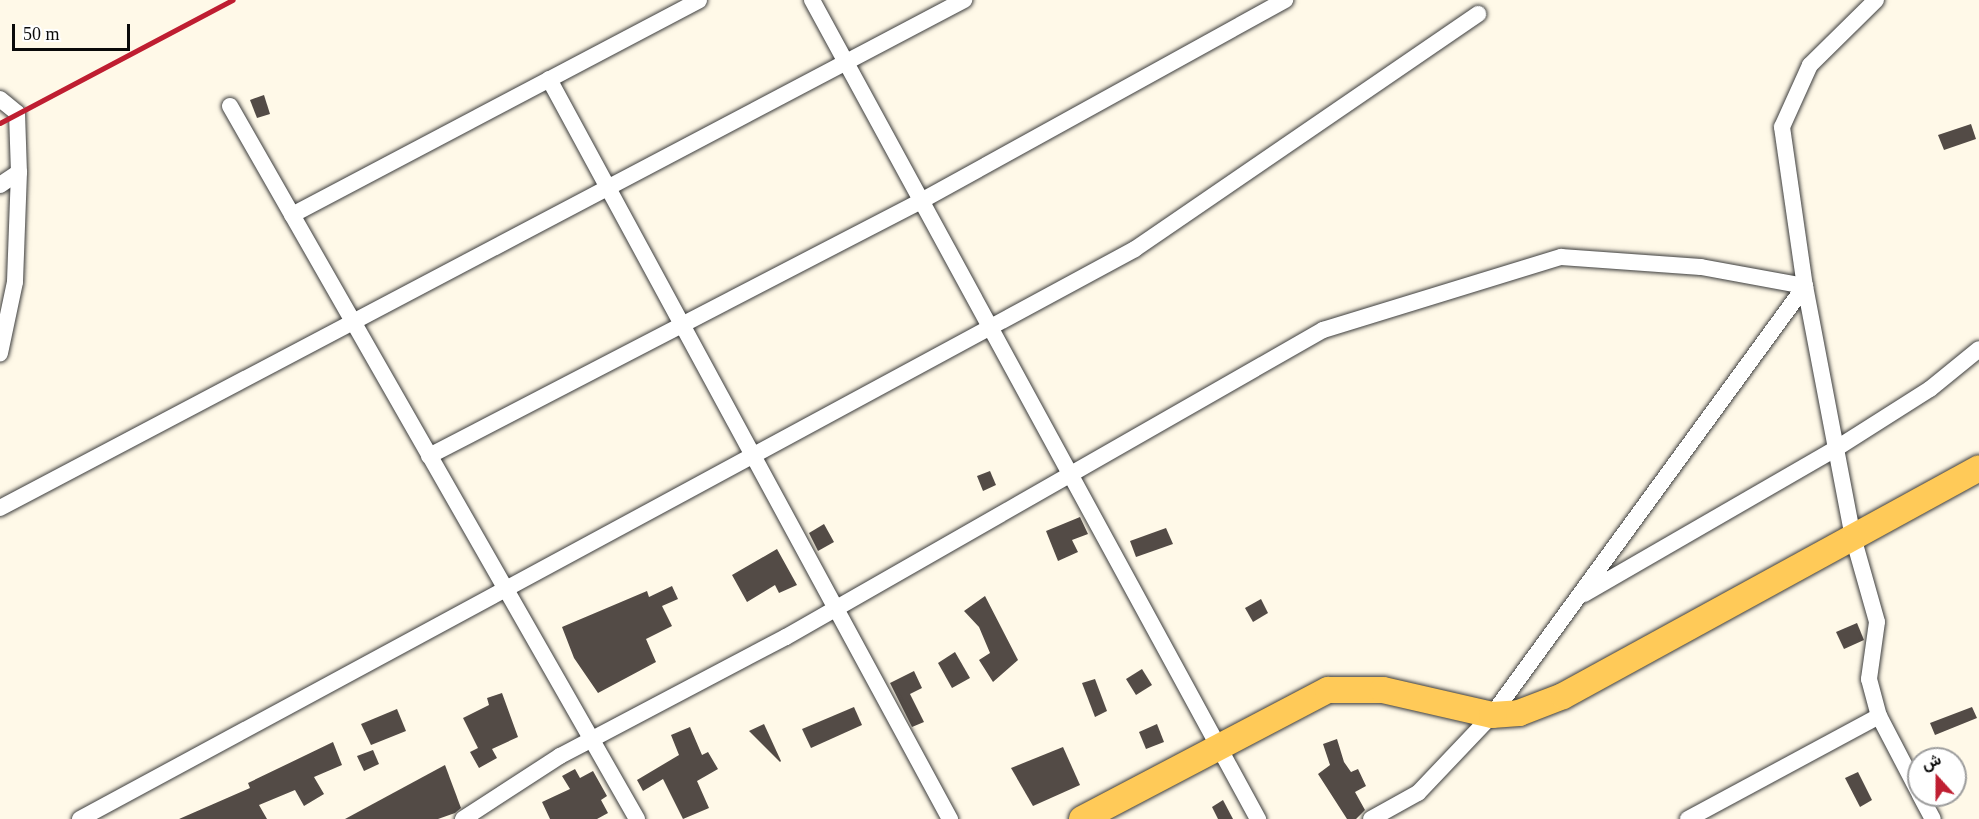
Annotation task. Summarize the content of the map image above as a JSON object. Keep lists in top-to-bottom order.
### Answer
{
  "scale_bar": "50 m",
  "north": "top"
}
